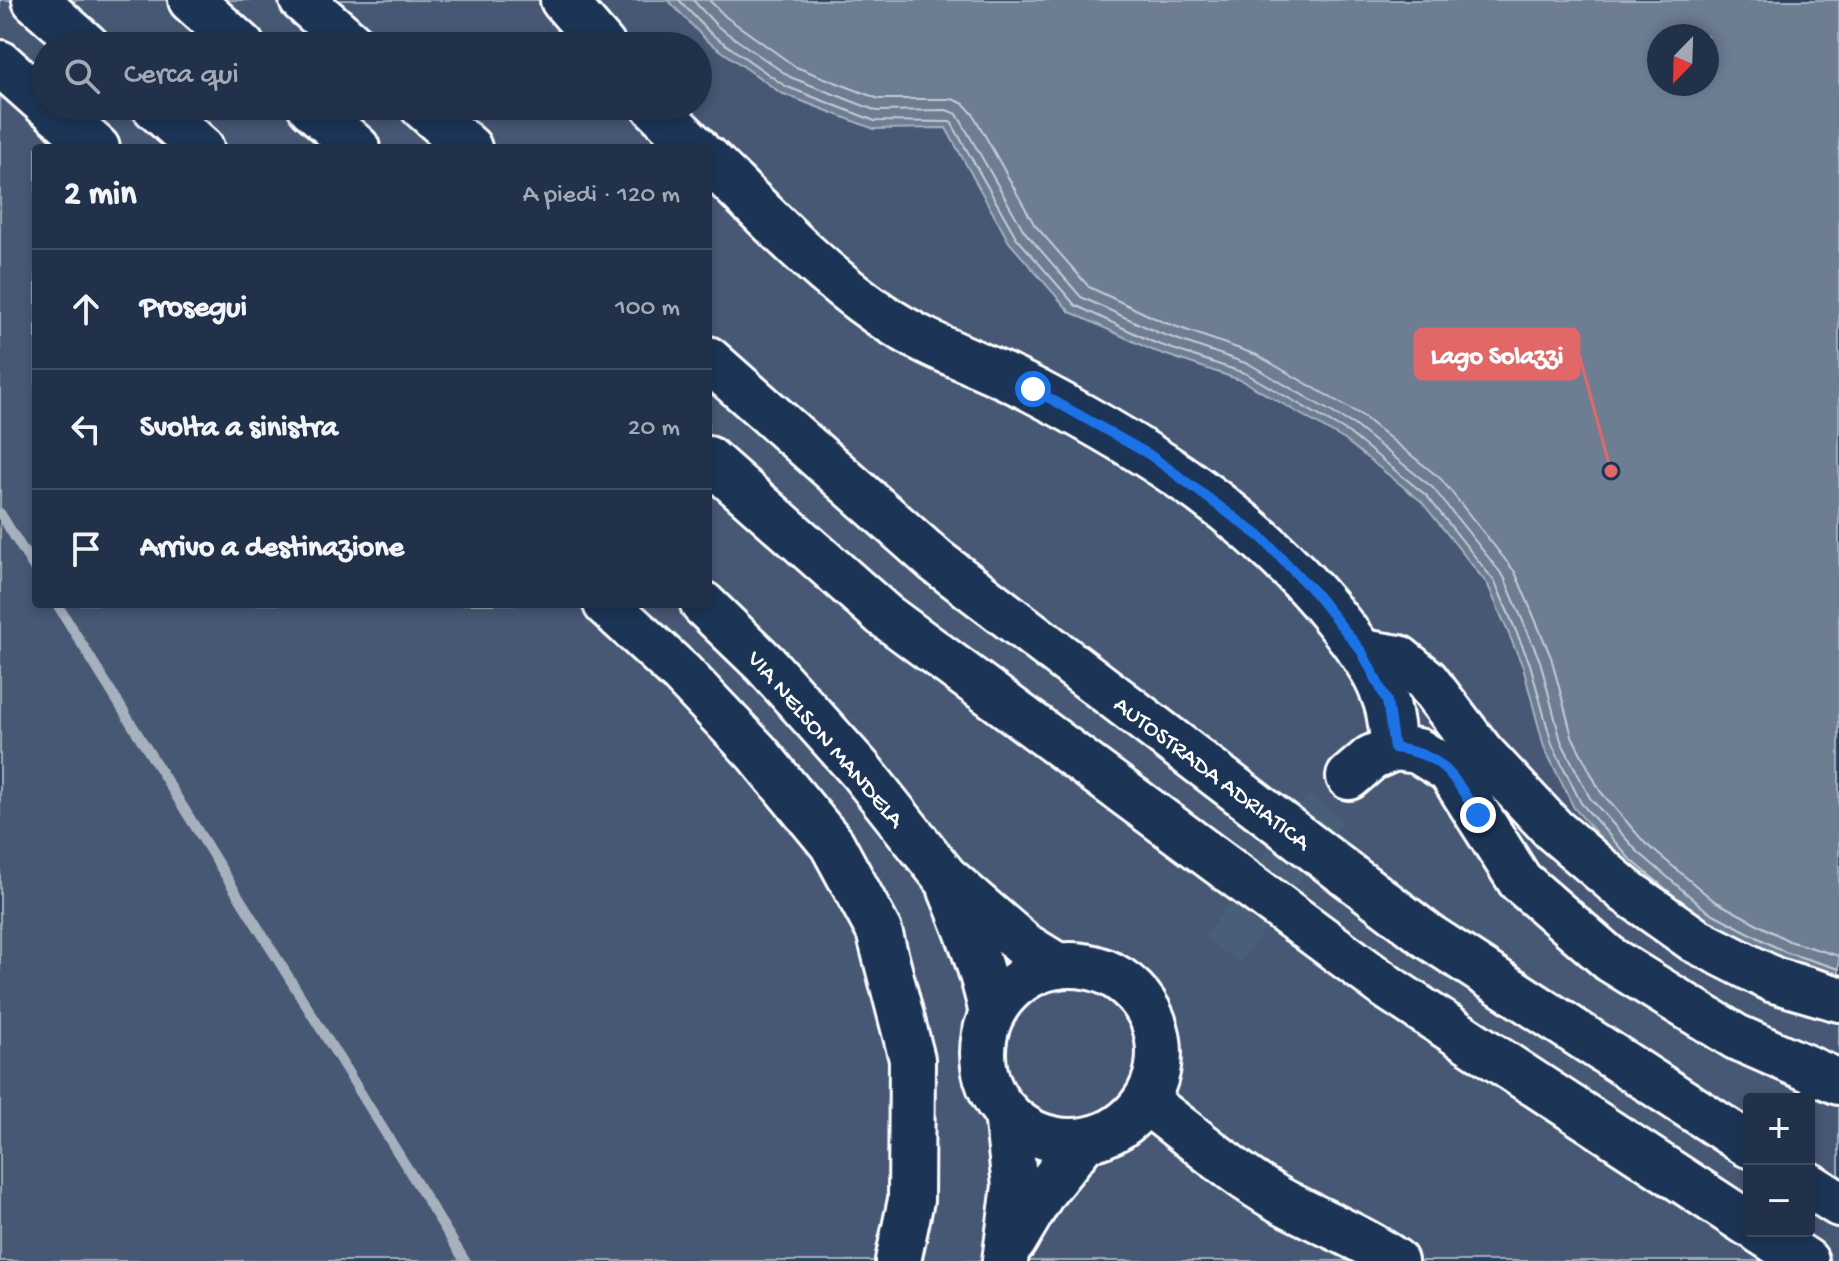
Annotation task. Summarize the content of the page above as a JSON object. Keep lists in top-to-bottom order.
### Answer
{
  "streets": {
    "main road": ["VIA NELSON MANDELA", "AUTOSTRADA ADRIATICA"]
  },
  "places": ["Lago Solazzi"],
  "north": "bottom left",
  "page": {
    "search": "Cerca qui",
    "heading": ["2 min", "A piedi · 120 m"],
    "list": [
      ["Prosegui", "100 m"],
      ["Svolta a sinistra", "20 m"],
      "Arrivo a destinazione"
    ],
    "map_buttons": ["+", "−"]
  }
}
